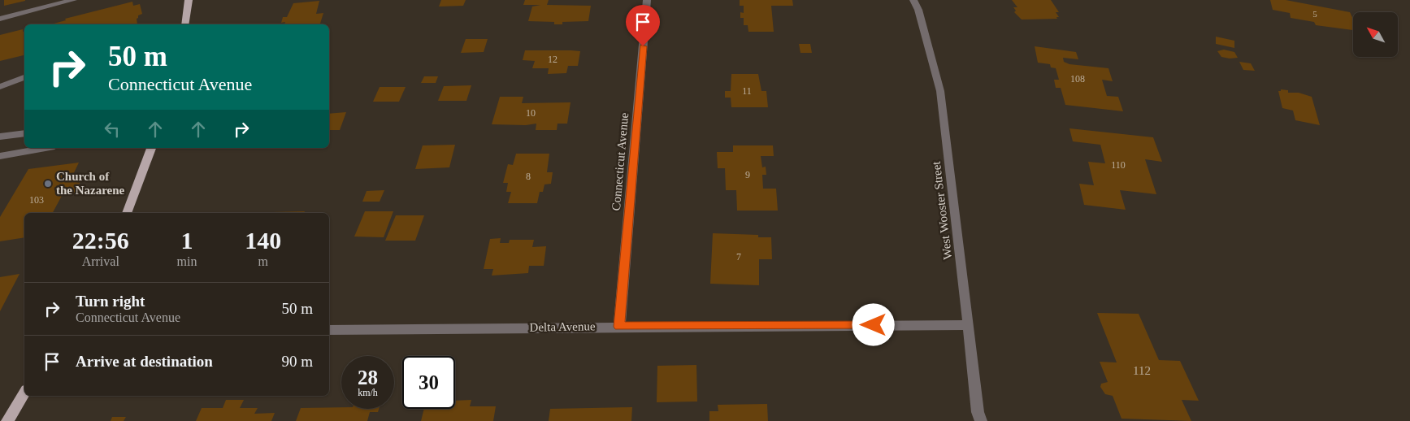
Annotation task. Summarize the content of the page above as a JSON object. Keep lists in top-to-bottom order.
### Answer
{
  "streets": {
    "street": ["Connecticut Avenue", "West Wooster Street", "Delta Avenue"]
  },
  "crossings": [
    ["Connecticut Avenue", "Delta Avenue"],
    ["West Wooster Street", "Delta Avenue"]
  ],
  "places": ["Church of the Nazarene"],
  "house_numbers": [
    "5",
    "12",
    "108",
    "11",
    "10",
    "110",
    "9",
    "8",
    "103",
    "7",
    "112"
  ],
  "north": "top left",
  "page": {
    "turn": ["50 m", "Connecticut Avenue"],
    "eta": [
      "22:56",
      "Arrival",
      "1",
      "min",
      "140",
      "m"
    ],
    "list": [
      {
        "name": "Turn right",
        "note": "Connecticut Avenue",
        "value": "50 m"
      },
      {
        "name": "Arrive at destination",
        "value": "90 m"
      }
    ],
    "speed": "28 km/h",
    "limit": "30"
  }
}
